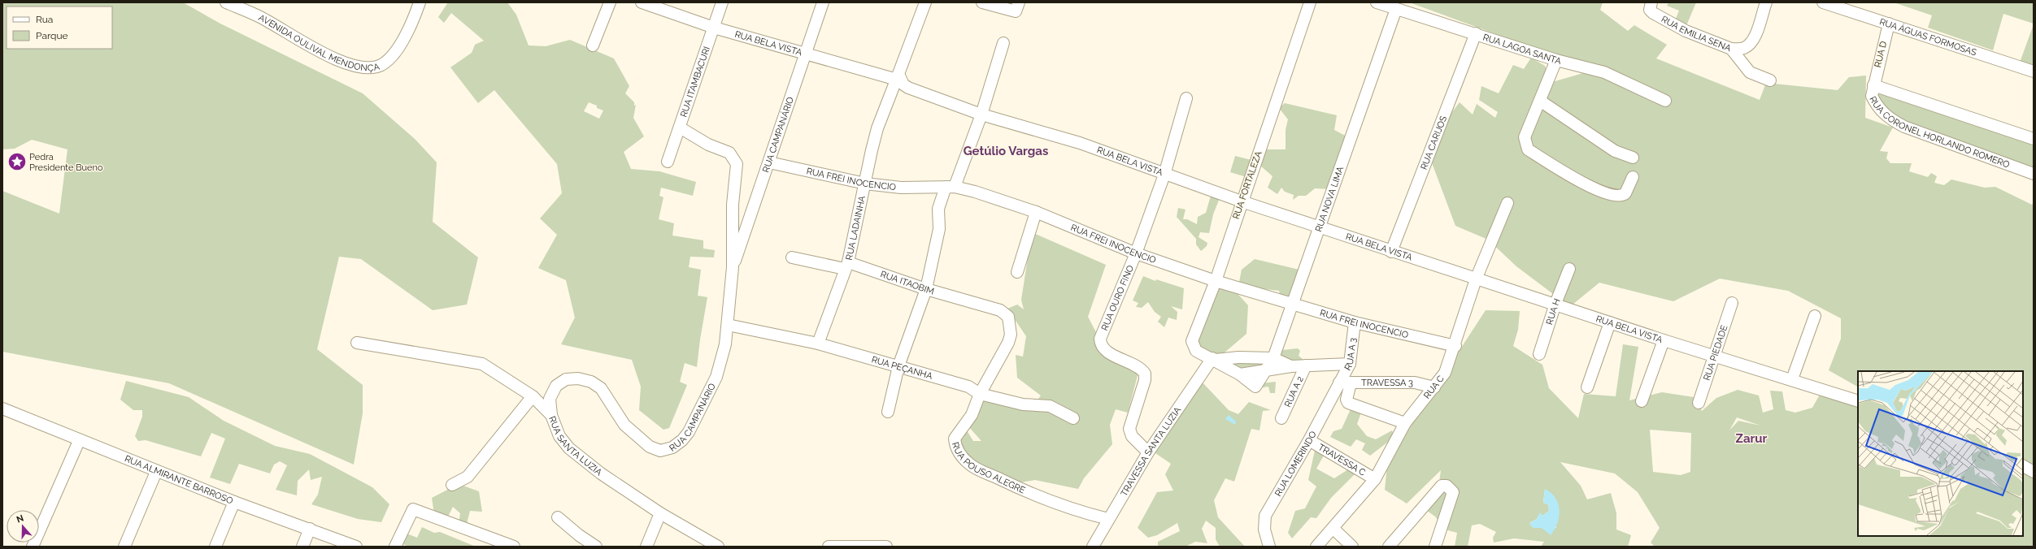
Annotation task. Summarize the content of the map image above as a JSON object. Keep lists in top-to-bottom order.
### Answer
{
  "streets": {
    "street": [
      "RUA EMILIA SENA",
      "RUA ÁGUAS FORMOSAS",
      "AVENIDA OULIVAL MENDONÇA",
      "RUA BELA VISTA",
      "RUA LAGOA SANTA",
      "RUA D",
      "RUA ITAMBACURI",
      "RUA CORONEL HORLANDO ROMERO",
      "RUA CAMPANÁRIO",
      "RUA CARIJOS",
      "RUA FREI INOCENCIO",
      "RUA FORTALEZA",
      "RUA NOVA LIMA",
      "RUA LADAINHA",
      "RUA ITAOBIM",
      "RUA OURO FINO",
      "RUA H",
      "RUA A 3",
      "RUA PIEDADE",
      "RUA PEÇANHA",
      "TRAVESSA 3",
      "RUA C",
      "RUA A 2",
      "RUA SANTA LUZIA",
      "TRAVESSA SANTA LUZIA",
      "TRAVESSA C",
      "RUA LOMERINDO",
      "RUA POUSO ALEGRE",
      "RUA ALMIRANTE BARROSO"
    ]
  },
  "crossings": [
    ["RUA ÁGUAS FORMOSAS", "RUA D"],
    ["RUA BELA VISTA", "RUA ITAMBACURI"],
    ["RUA BELA VISTA", "RUA CAMPANÁRIO"],
    ["RUA BELA VISTA", "RUA CARIJOS"],
    ["RUA BELA VISTA", "RUA FORTALEZA"],
    ["RUA BELA VISTA", "RUA NOVA LIMA"],
    ["RUA BELA VISTA", "RUA LADAINHA"],
    ["RUA BELA VISTA", "RUA OURO FINO"],
    ["RUA BELA VISTA", "RUA H"],
    ["RUA BELA VISTA", "RUA PIEDADE"],
    ["RUA BELA VISTA", "RUA C"],
    ["RUA LAGOA SANTA", "RUA CARIJOS"],
    ["RUA LAGOA SANTA", "RUA NOVA LIMA"],
    ["RUA D", "RUA CORONEL HORLANDO ROMERO"],
    ["RUA ITAMBACURI", "RUA CAMPANÁRIO"],
    ["RUA CAMPANÁRIO", "RUA FREI INOCENCIO"],
    ["RUA CAMPANÁRIO", "RUA PEÇANHA"],
    ["RUA CAMPANÁRIO", "RUA SANTA LUZIA"],
    ["RUA FREI INOCENCIO", "RUA FORTALEZA"],
    ["RUA FREI INOCENCIO", "RUA NOVA LIMA"],
    ["RUA FREI INOCENCIO", "RUA LADAINHA"],
    ["RUA FREI INOCENCIO", "RUA OURO FINO"],
    ["RUA FREI INOCENCIO", "RUA A 3"],
    ["RUA FREI INOCENCIO", "RUA C"],
    ["RUA FORTALEZA", "RUA NOVA LIMA"],
    ["RUA FORTALEZA", "TRAVESSA SANTA LUZIA"],
    ["RUA LADAINHA", "RUA ITAOBIM"],
    ["RUA LADAINHA", "RUA PEÇANHA"],
    ["RUA ITAOBIM", "RUA POUSO ALEGRE"],
    ["RUA OURO FINO", "TRAVESSA SANTA LUZIA"],
    ["RUA A 3", "TRAVESSA 3"],
    ["RUA A 3", "RUA LOMERINDO"],
    ["RUA PEÇANHA", "RUA POUSO ALEGRE"],
    ["TRAVESSA 3", "RUA C"],
    ["TRAVESSA 3", "RUA LOMERINDO"],
    ["RUA C", "TRAVESSA C"],
    ["TRAVESSA SANTA LUZIA", "RUA POUSO ALEGRE"],
    ["TRAVESSA C", "RUA LOMERINDO"]
  ],
  "districts": ["Getúlio Vargas", "Zarur"],
  "places": {
    "place": ["Pedra Presidente Bueno"]
  },
  "legend": ["Rua", "Parque"],
  "north": "top"
}
